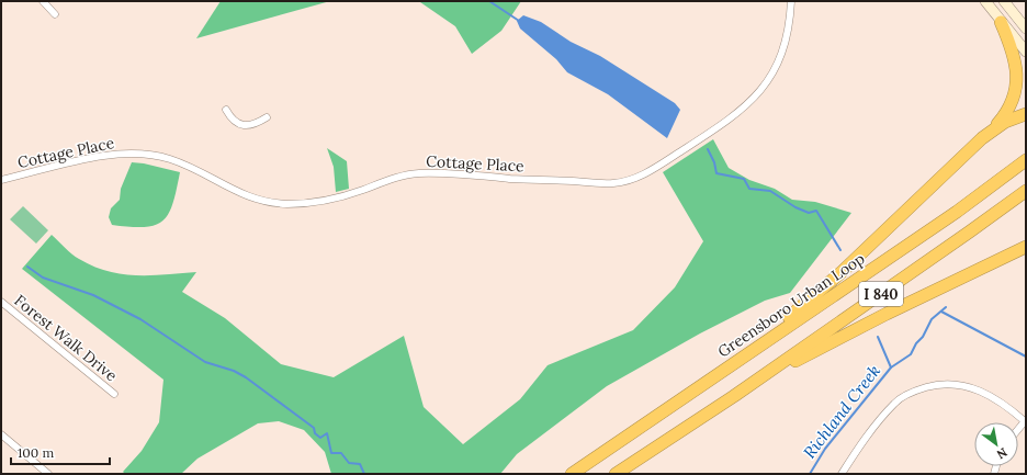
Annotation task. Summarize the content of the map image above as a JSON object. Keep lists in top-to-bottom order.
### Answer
{
  "streets": {
    "highway": ["I 840", "Greensboro Urban Loop"],
    "street": ["Cottage Place", "Forest Walk Drive"]
  },
  "water": ["Richland Creek"],
  "scale_bar": "100 m",
  "north": "bottom right"
}
